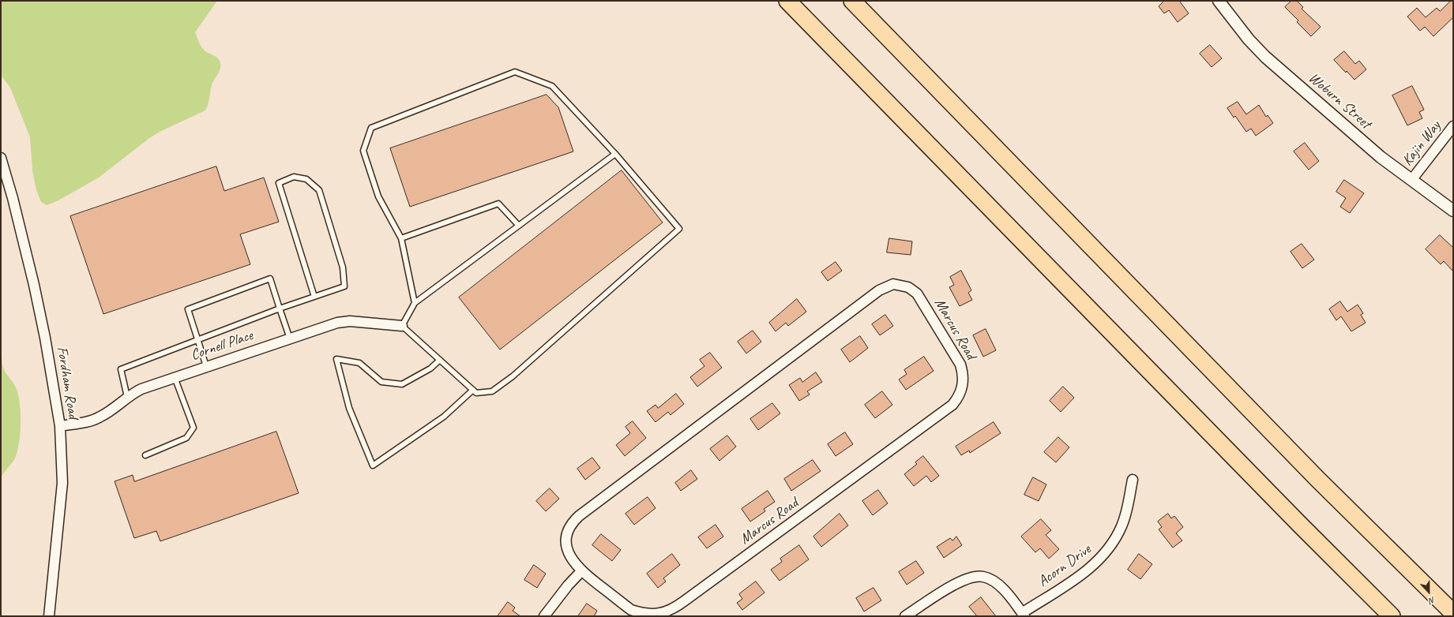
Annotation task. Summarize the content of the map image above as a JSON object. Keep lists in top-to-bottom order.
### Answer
{
  "streets": {
    "street": [
      "Woburn Street",
      "Kajin Way",
      "Marcus Road",
      "Cornell Place",
      "Fordham Road",
      "Acorn Drive"
    ]
  },
  "crossings": [
    ["Woburn Street", "Kajin Way"],
    ["Cornell Place", "Fordham Road"]
  ],
  "north": "bottom"
}
